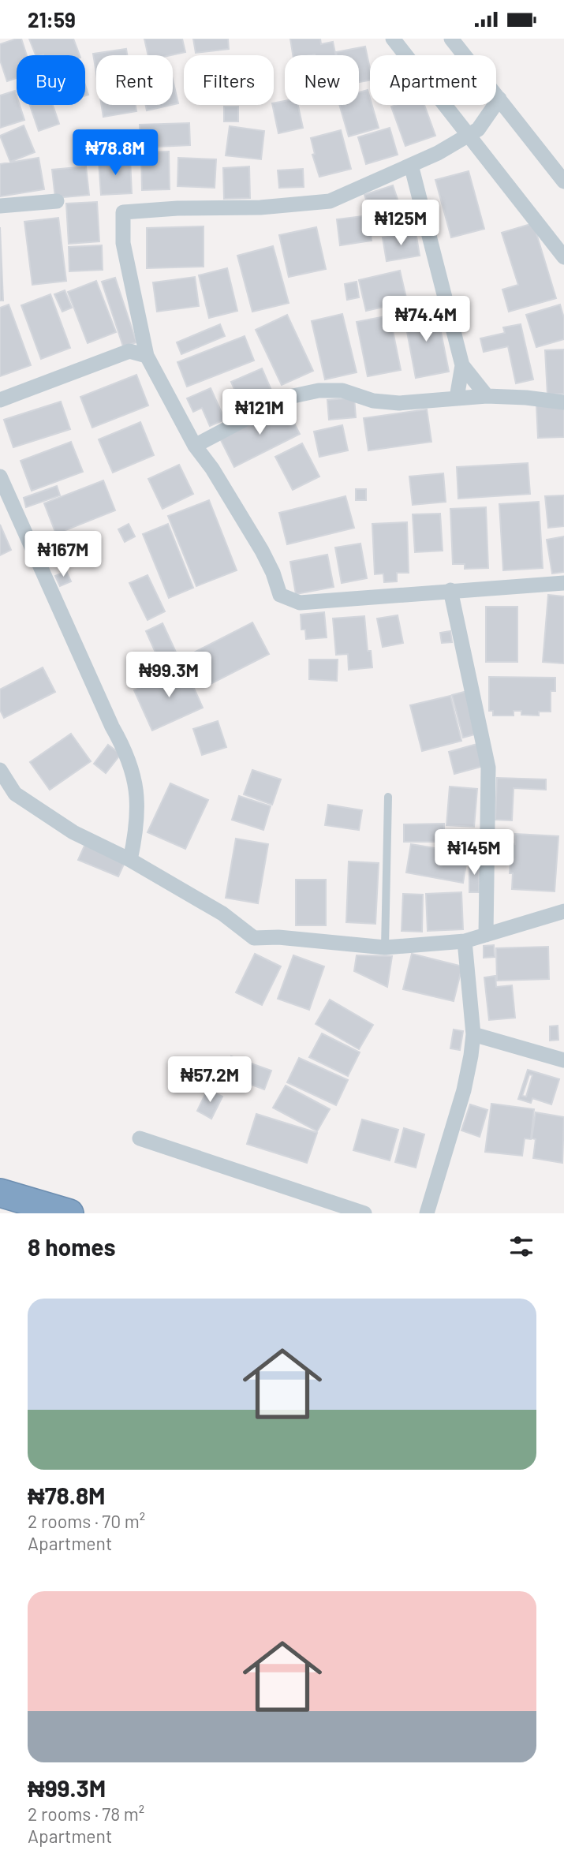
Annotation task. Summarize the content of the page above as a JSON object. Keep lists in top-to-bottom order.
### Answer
{
  "page": {
    "status": "21:59",
    "chip": [
      "Buy",
      "Rent",
      "Filters",
      "New",
      "Apartment"
    ],
    "price": [
      "₦78.8M",
      "₦125M",
      "₦74.4M",
      "₦121M",
      "₦167M",
      "₦99.3M",
      "₦145M",
      "₦57.2M"
    ],
    "heading": "8 homes",
    "list": [
      {
        "name": "₦78.8M",
        "note": "2 rooms · 70 m² · Apartment"
      },
      {
        "name": "₦99.3M",
        "note": "2 rooms · 78 m² · Apartment"
      }
    ]
  }
}
